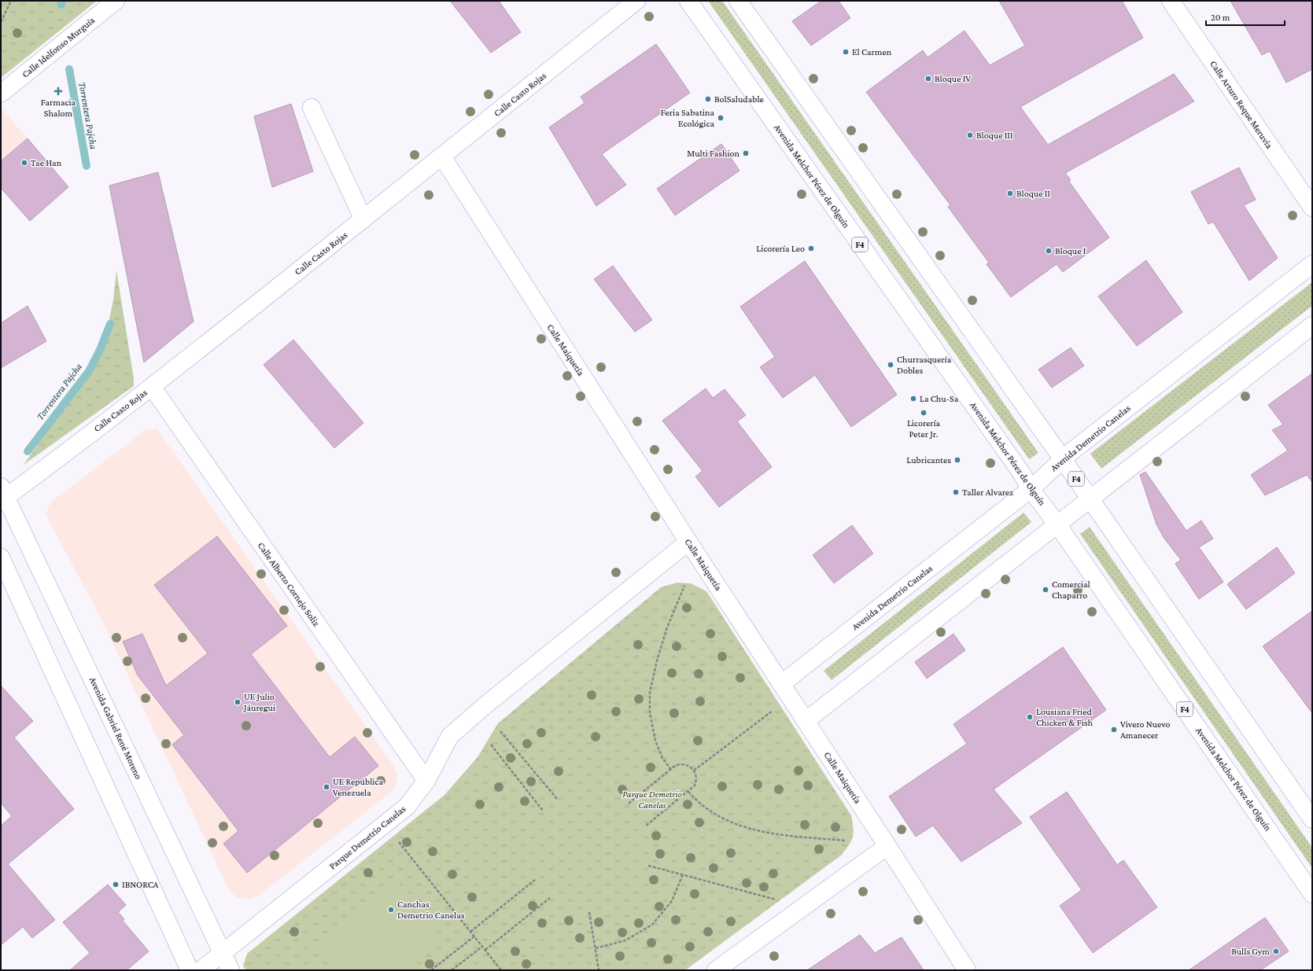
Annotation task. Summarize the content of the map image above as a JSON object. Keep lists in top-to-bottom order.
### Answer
{
  "streets": {
    "main road": [
      "Calle Idelfonso Murguía",
      "Calle Casto Rojas",
      "Calle Arturo Reque Meruvia",
      "Avenida Melchor Pérez de Olguín",
      "F4",
      "Calle Maiquetía",
      "Avenida Demetrio Canelas",
      "Calle Alberto Cornejo Soliz",
      "Avenida Gabriel René Moreno",
      "Parque Demetrio Canelas"
    ]
  },
  "crossings": [
    ["Calle Casto Rojas", "Calle Maiquetía"],
    ["Calle Casto Rojas", "Calle Alberto Cornejo Soliz"],
    ["Calle Casto Rojas", "Avenida Gabriel René Moreno"],
    ["Avenida Melchor Pérez de Olguín", "Avenida Demetrio Canelas"],
    ["F4", "Avenida Demetrio Canelas"],
    ["Calle Maiquetía", "Avenida Demetrio Canelas"],
    ["Calle Maiquetía", "Parque Demetrio Canelas"],
    ["Calle Alberto Cornejo Soliz", "Parque Demetrio Canelas"],
    ["Avenida Gabriel René Moreno", "Parque Demetrio Canelas"]
  ],
  "water": ["Torrentera Pajcha"],
  "parks": ["Parque Demetrio Canelas"],
  "places": {
    "other": [
      "El Carmen",
      "Bloque IV",
      "BolSaludable",
      "Feria Sabatina Ecológica",
      "Bloque III",
      "Multi Fashion",
      "Tae Han",
      "Bloque II",
      "Licorería Leo",
      "Bloque I",
      "Churrasquería Dobles",
      "La Chu-Sa",
      "Licorería Peter Jr.",
      "Lubricantes",
      "Taller Alvarez",
      "Comercial Chaparro",
      "UE Julio Jáuregui",
      "Lousiana Fried Chicken & Fish",
      "Vivero Nuevo Amanecer",
      "UE República Venezuela",
      "IBNORCA",
      "Canchas Demetrio Canelas",
      "Bulls Gym"
    ],
    "health": ["Farmacia Shalom"]
  },
  "scale_bar": "20 m"
}
